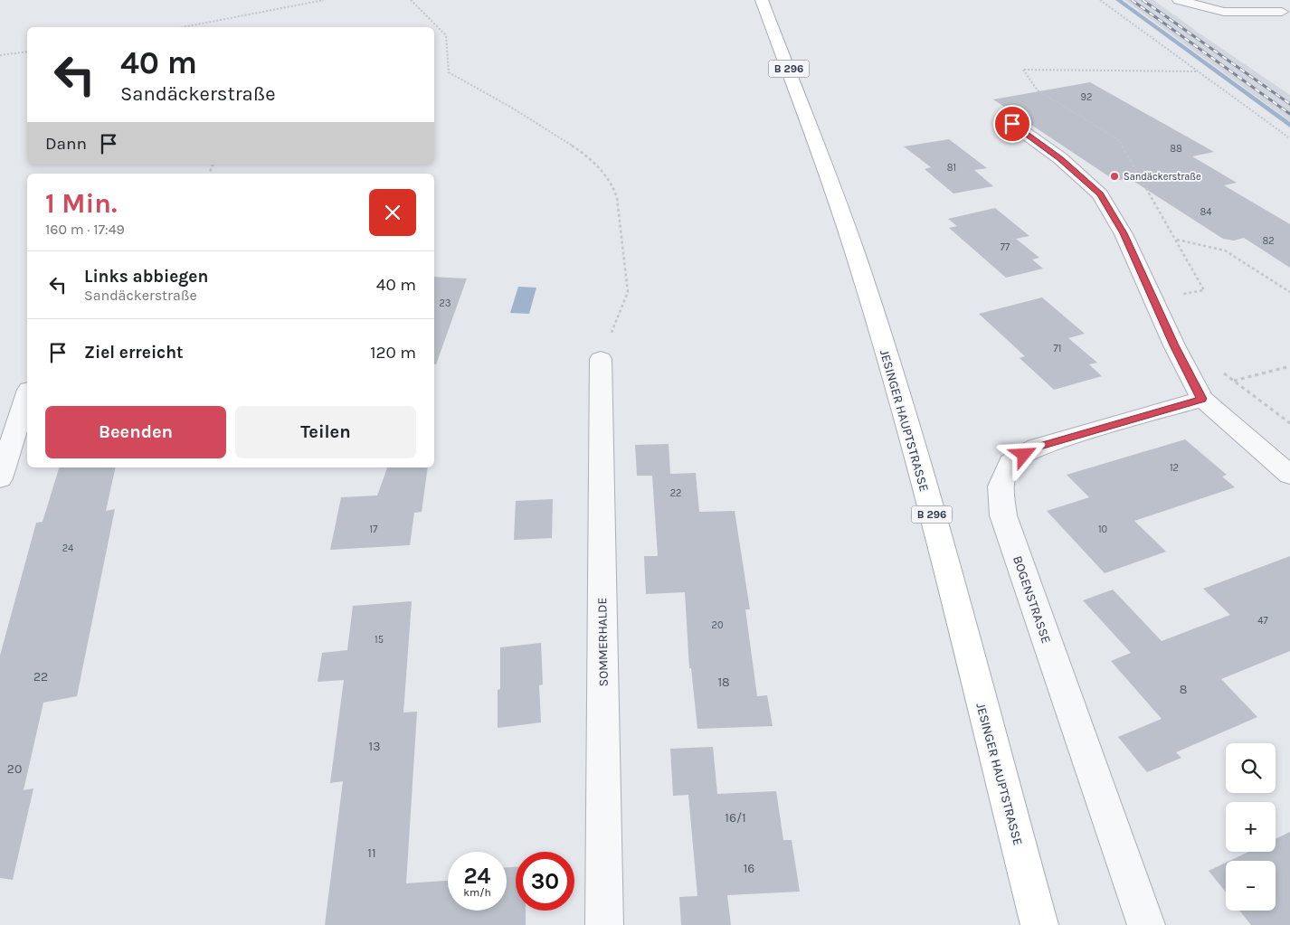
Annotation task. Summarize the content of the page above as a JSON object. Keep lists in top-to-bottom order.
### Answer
{
  "streets": {
    "main road": ["B 296", "JESINGER HAUPTSTRASSE"],
    "street": ["BOGENSTRASSE", "SOMMERHALDE"]
  },
  "places": ["Sandäckerstraße"],
  "house_numbers": [
    "92",
    "88",
    "81",
    "84",
    "82",
    "77",
    "23",
    "71",
    "12",
    "22",
    "17",
    "10",
    "24",
    "47",
    "20",
    "15",
    "22",
    "18",
    "8",
    "13",
    "20",
    "16/1",
    "11",
    "16"
  ],
  "page": {
    "turn": ["40 m", "Sandäckerstraße"],
    "then": "Dann",
    "heading": ["1 Min.", "160 m · 17:49"],
    "list": [
      {
        "name": "Links abbiegen",
        "note": "Sandäckerstraße",
        "value": "40 m"
      },
      {
        "name": "Ziel erreicht",
        "value": "120 m"
      }
    ],
    "buttons": ["Beenden", "Teilen"],
    "map_buttons": ["+", "−"],
    "speed": "24 km/h",
    "limit": "30"
  }
}
